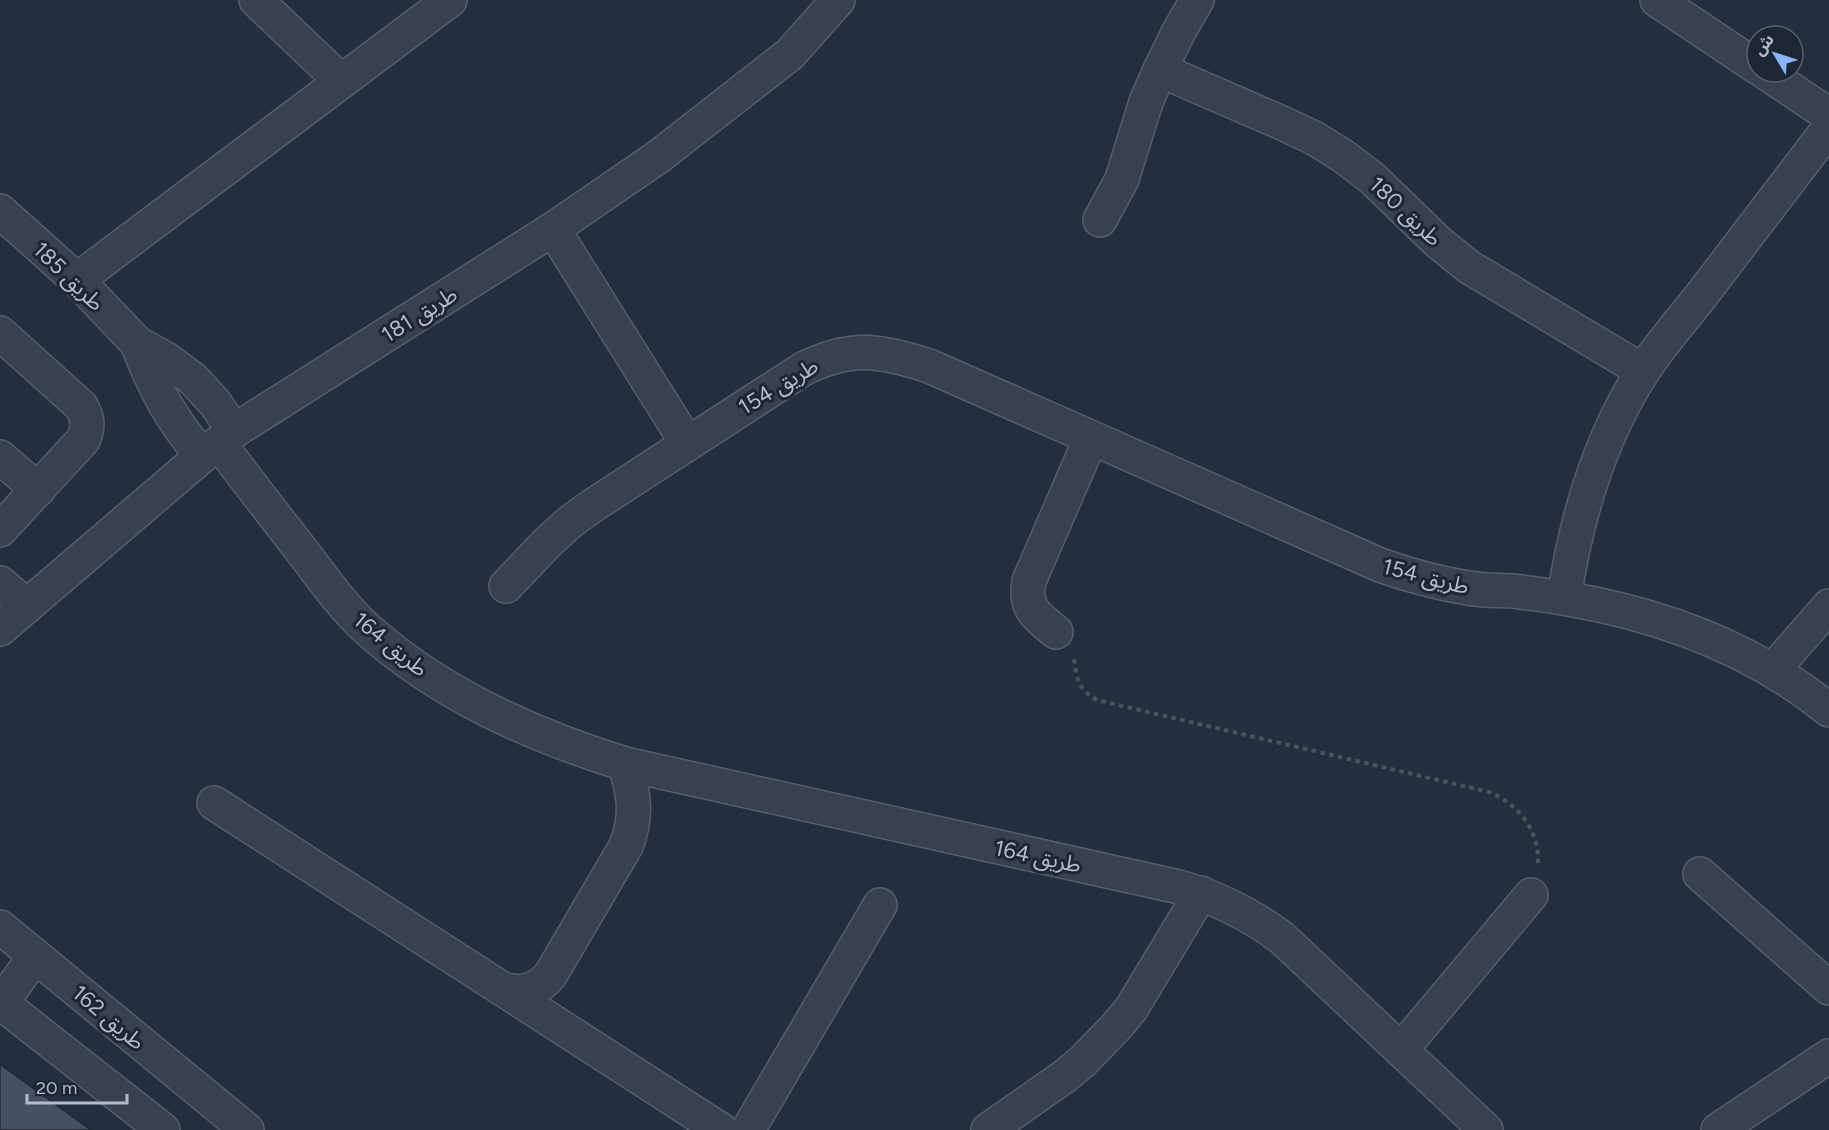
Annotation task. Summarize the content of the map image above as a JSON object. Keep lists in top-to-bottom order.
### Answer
{
  "streets": {
    "street": [
      "طريق 180",
      "طريق 185",
      "طريق 181",
      "طريق 154",
      "طريق 164",
      "طريق 162"
    ]
  },
  "crossings": [
    ["طريق 185", "طريق 181"],
    ["طريق 185", "طريق 164"],
    ["طريق 181", "طريق 164"]
  ],
  "scale_bar": "20 m",
  "north": "top left"
}
